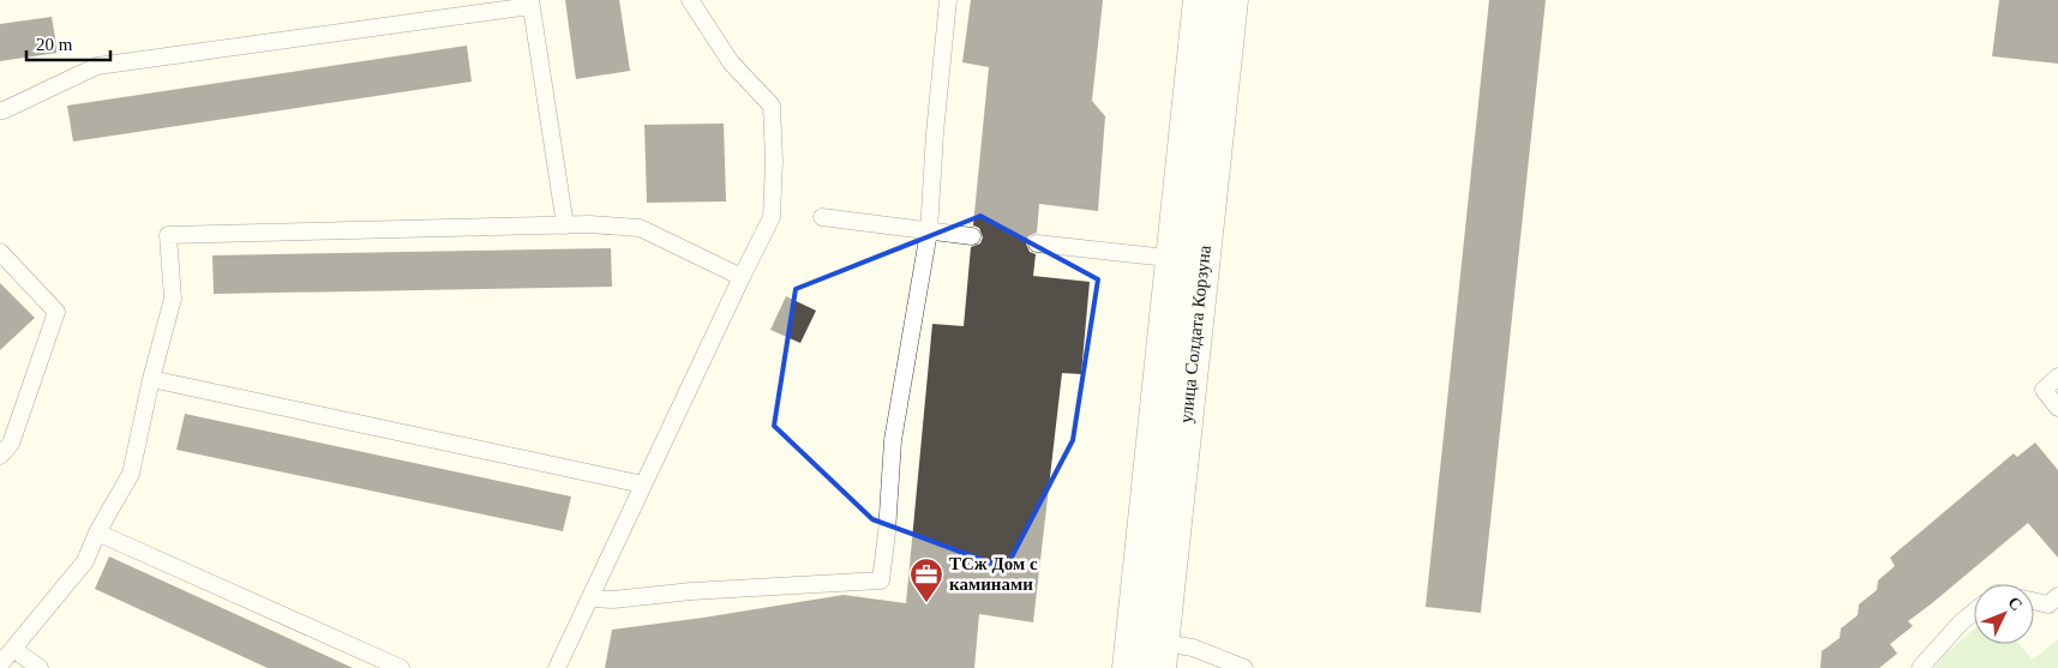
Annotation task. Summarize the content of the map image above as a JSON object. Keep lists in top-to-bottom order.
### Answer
{
  "streets": {
    "street": ["улица Солдата Корзуна"]
  },
  "places": {
    "office": ["ТСж Дом с каминами"]
  },
  "scale_bar": "20 m",
  "north": "top right"
}
